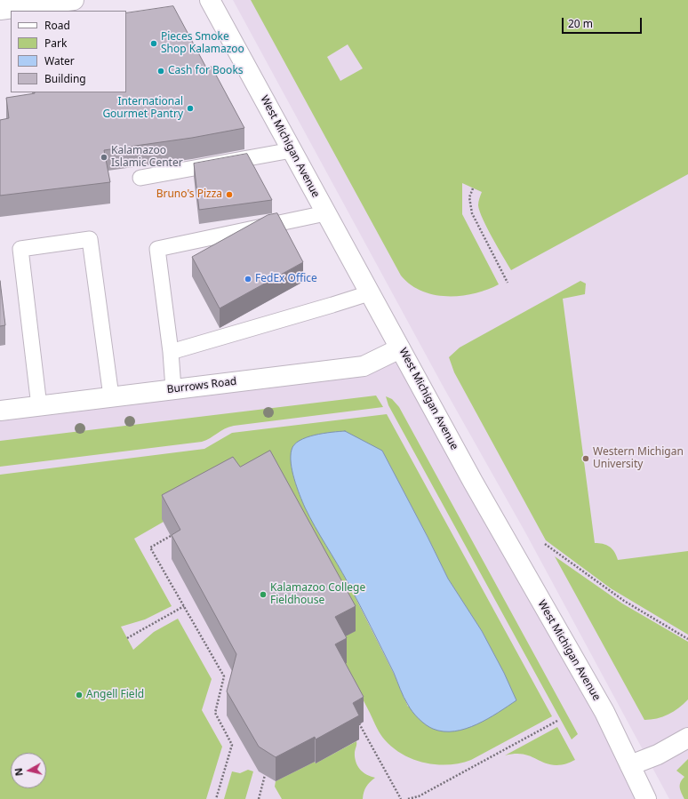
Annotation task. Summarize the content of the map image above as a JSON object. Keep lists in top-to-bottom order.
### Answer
{
  "streets": {
    "street": ["West Michigan Avenue", "Burrows Road"]
  },
  "crossings": [
    ["West Michigan Avenue", "Burrows Road"]
  ],
  "places": [
    "Pieces Smoke Shop Kalamazoo",
    "Cash for Books",
    "International Gourmet Pantry",
    "Kalamazoo Islamic Center",
    "Bruno's Pizza",
    "FedEx Office",
    "Western Michigan University",
    "Kalamazoo College Fieldhouse",
    "Angell Field"
  ],
  "legend": [
    "Road",
    "Park",
    "Water",
    "Building"
  ],
  "scale_bar": "20 m",
  "north": "left"
}
